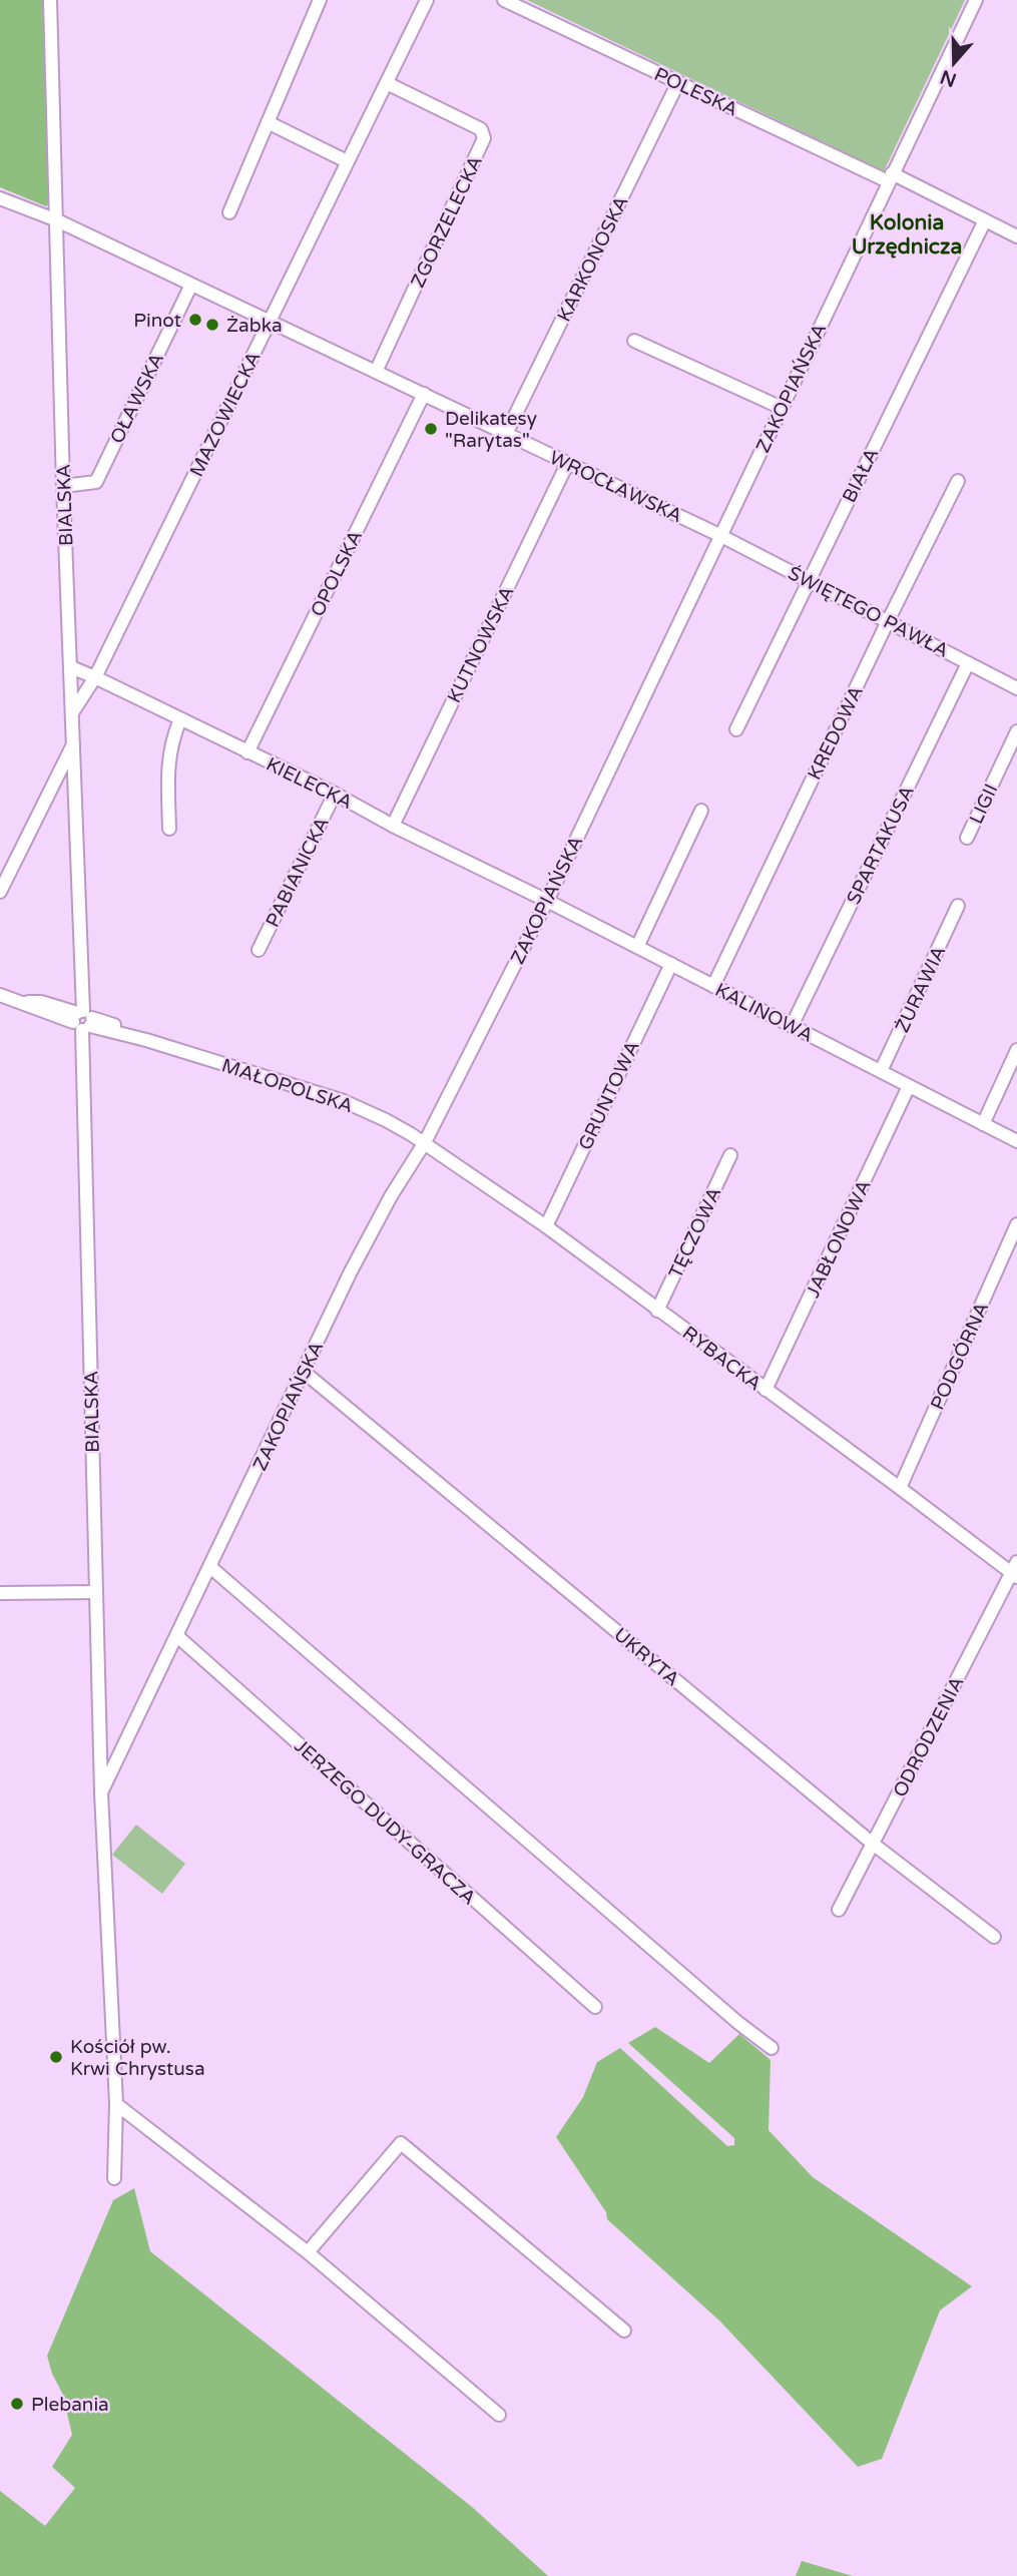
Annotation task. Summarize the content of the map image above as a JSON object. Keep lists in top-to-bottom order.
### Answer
{
  "streets": {
    "street": [
      "POLESKA",
      "ZGORZELECKA",
      "KARKONOSKA",
      "ZAKOPIAŃSKA",
      "OŁAWSKA",
      "MAZOWIECKA",
      "BIAŁA",
      "WROCŁAWSKA",
      "BIALSKA",
      "OPOLSKA",
      "ŚWIĘTEGO PAWŁA",
      "KUTNOWSKA",
      "KREDOWA",
      "KIELECKA",
      "LIGII",
      "SPARTAKUSA",
      "PABIANICKA",
      "ŻURAWIA",
      "KALINOWA",
      "MAŁOPOLSKA",
      "GRUNTOWA",
      "TĘCZOWA",
      "JABŁONOWA",
      "PODGÓRNA",
      "RYBACKA",
      "UKRYTA",
      "ODRODZENIA",
      "JERZEGO DUDY-GRACZA"
    ]
  },
  "crossings": [
    ["POLESKA", "KARKONOSKA"],
    ["POLESKA", "ZAKOPIAŃSKA"],
    ["POLESKA", "BIAŁA"],
    ["ZGORZELECKA", "MAZOWIECKA"],
    ["ZGORZELECKA", "WROCŁAWSKA"],
    ["KARKONOSKA", "WROCŁAWSKA"],
    ["ZAKOPIAŃSKA", "WROCŁAWSKA"],
    ["ZAKOPIAŃSKA", "BIALSKA"],
    ["ZAKOPIAŃSKA", "ŚWIĘTEGO PAWŁA"],
    ["ZAKOPIAŃSKA", "KIELECKA"],
    ["ZAKOPIAŃSKA", "KALINOWA"],
    ["ZAKOPIAŃSKA", "MAŁOPOLSKA"],
    ["ZAKOPIAŃSKA", "RYBACKA"],
    ["ZAKOPIAŃSKA", "UKRYTA"],
    ["ZAKOPIAŃSKA", "JERZEGO DUDY-GRACZA"],
    ["OŁAWSKA", "WROCŁAWSKA"],
    ["OŁAWSKA", "BIALSKA"],
    ["MAZOWIECKA", "WROCŁAWSKA"],
    ["MAZOWIECKA", "BIALSKA"],
    ["MAZOWIECKA", "KIELECKA"],
    ["BIAŁA", "ŚWIĘTEGO PAWŁA"],
    ["WROCŁAWSKA", "BIALSKA"],
    ["WROCŁAWSKA", "OPOLSKA"],
    ["WROCŁAWSKA", "ŚWIĘTEGO PAWŁA"],
    ["WROCŁAWSKA", "KUTNOWSKA"],
    ["BIALSKA", "KIELECKA"],
    ["BIALSKA", "MAŁOPOLSKA"],
    ["OPOLSKA", "KIELECKA"],
    ["ŚWIĘTEGO PAWŁA", "KREDOWA"],
    ["ŚWIĘTEGO PAWŁA", "SPARTAKUSA"],
    ["KUTNOWSKA", "KIELECKA"],
    ["KREDOWA", "KALINOWA"],
    ["KIELECKA", "PABIANICKA"],
    ["KIELECKA", "KALINOWA"],
    ["SPARTAKUSA", "KALINOWA"],
    ["ŻURAWIA", "KALINOWA"],
    ["KALINOWA", "GRUNTOWA"],
    ["KALINOWA", "JABŁONOWA"],
    ["MAŁOPOLSKA", "RYBACKA"],
    ["GRUNTOWA", "RYBACKA"],
    ["TĘCZOWA", "RYBACKA"],
    ["JABŁONOWA", "RYBACKA"],
    ["PODGÓRNA", "RYBACKA"],
    ["RYBACKA", "ODRODZENIA"],
    ["UKRYTA", "ODRODZENIA"]
  ],
  "districts": ["Kolonia Urzędnicza"],
  "places": [
    "Pinot",
    "Żabka",
    "Delikatesy \"Rarytas\"",
    "Kościół pw. Krwi Chrystusa",
    "Plebania"
  ],
  "north": "bottom"
}
